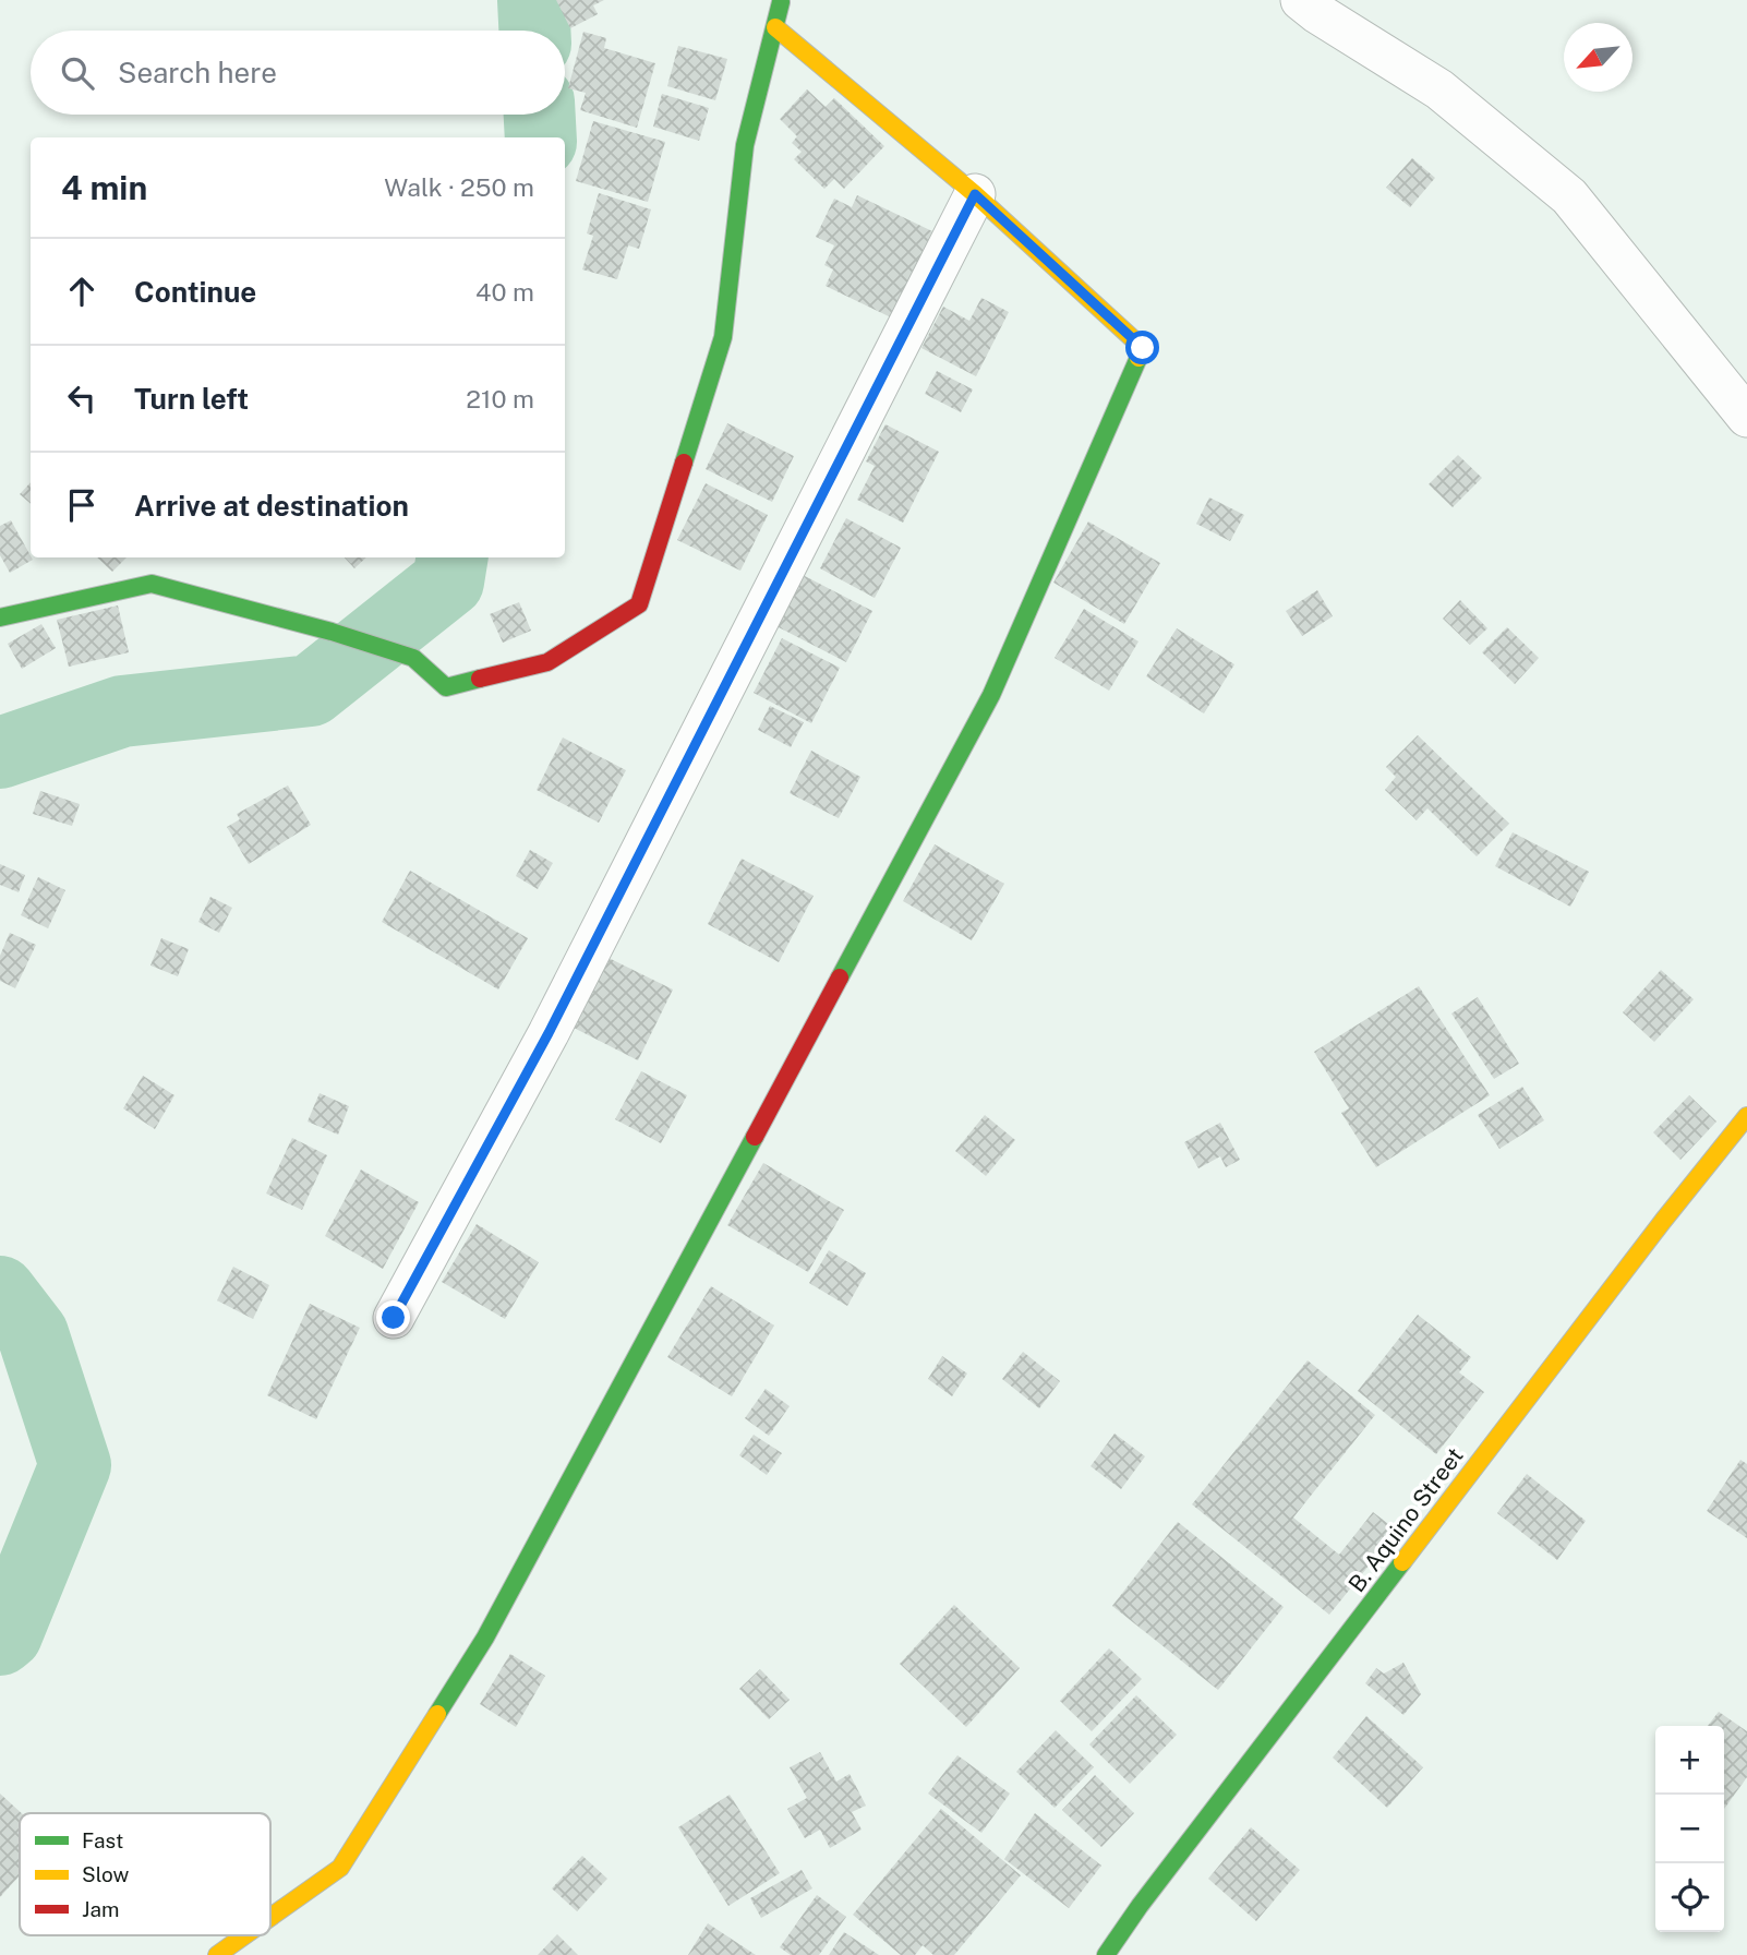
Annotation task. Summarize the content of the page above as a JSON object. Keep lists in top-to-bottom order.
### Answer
{
  "streets": {
    "street": ["B. Aquino Street"]
  },
  "legend": ["Fast", "Slow", "Jam"],
  "north": "bottom left",
  "page": {
    "search": "Search here",
    "heading": ["4 min", "Walk · 250 m"],
    "list": [
      ["Continue", "40 m"],
      ["Turn left", "210 m"],
      "Arrive at destination"
    ],
    "map_buttons": ["+", "−"]
  }
}
